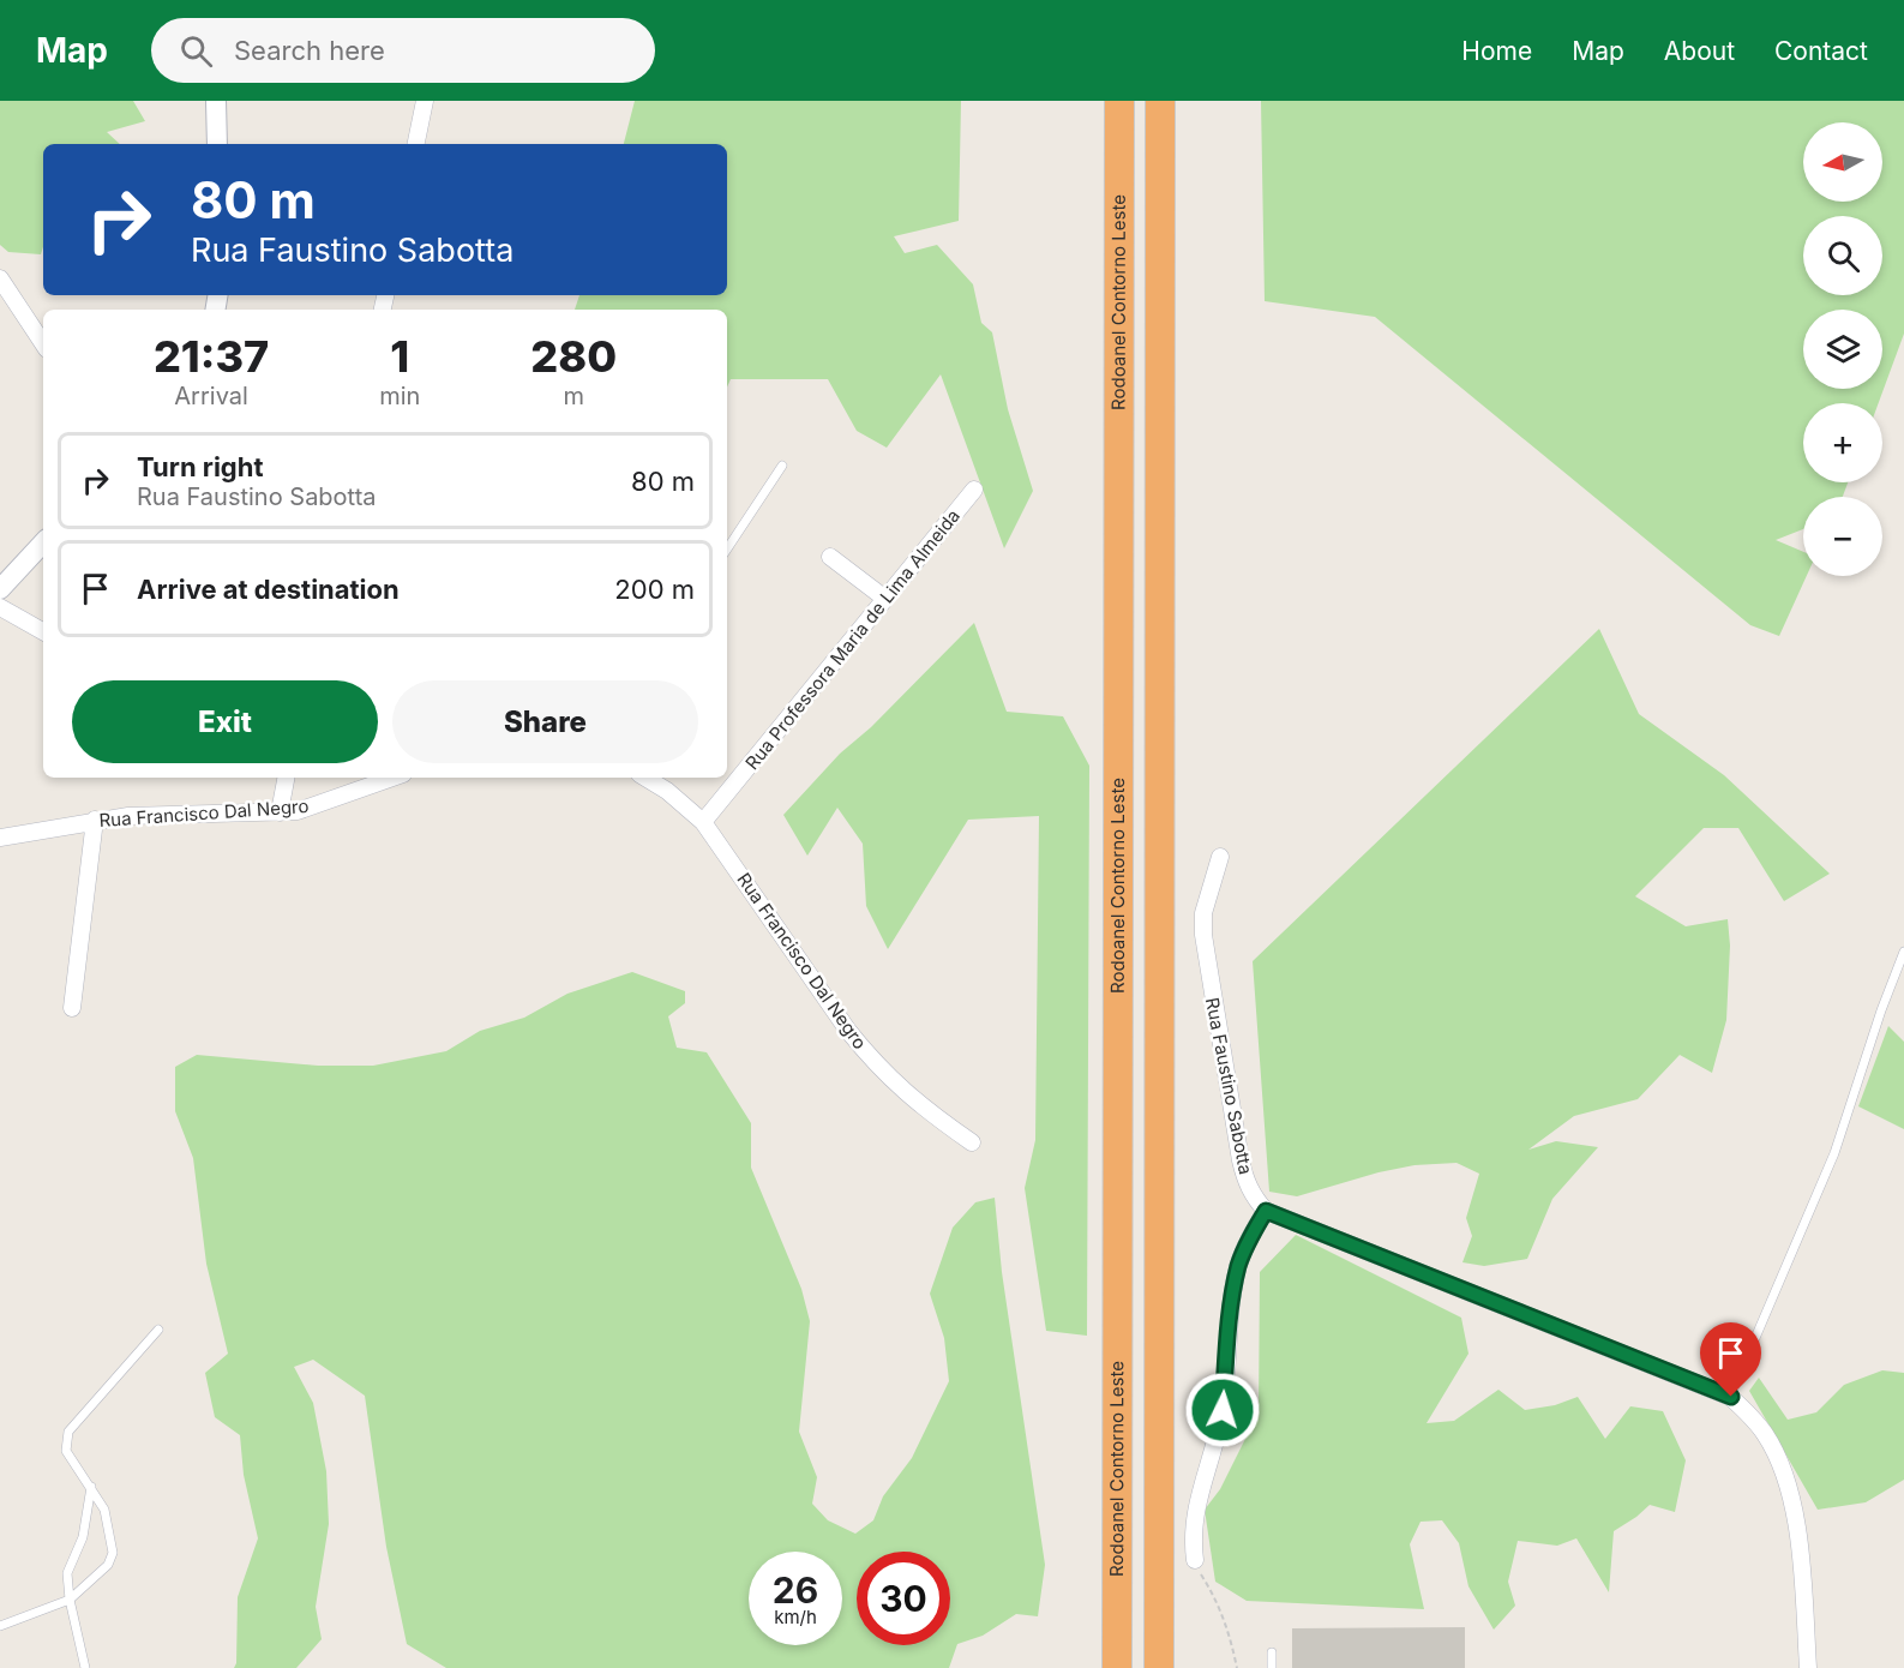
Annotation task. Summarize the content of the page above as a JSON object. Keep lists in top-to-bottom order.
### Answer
{
  "streets": {
    "highway": ["Rodoanel Contorno Leste"],
    "street": ["Rua Professora Maria de Lima Almeida", "Rua Francisco Dal Negro", "Rua Faustino Sabotta"]
  },
  "crossings": [
    ["Rua Professora Maria de Lima Almeida", "Rua Francisco Dal Negro"]
  ],
  "north": "left",
  "page": {
    "header": "Map",
    "search": "Search here",
    "nav": [
      "Home",
      "Map",
      "About",
      "Contact"
    ],
    "map_buttons": ["+", "−"],
    "turn": ["80 m", "Rua Faustino Sabotta"],
    "eta": [
      "21:37",
      "Arrival",
      "1",
      "min",
      "280",
      "m"
    ],
    "list": [
      {
        "name": "Turn right",
        "note": "Rua Faustino Sabotta",
        "value": "80 m"
      },
      {
        "name": "Arrive at destination",
        "value": "200 m"
      }
    ],
    "buttons": ["Exit", "Share"],
    "speed": "26 km/h",
    "limit": "30"
  }
}
